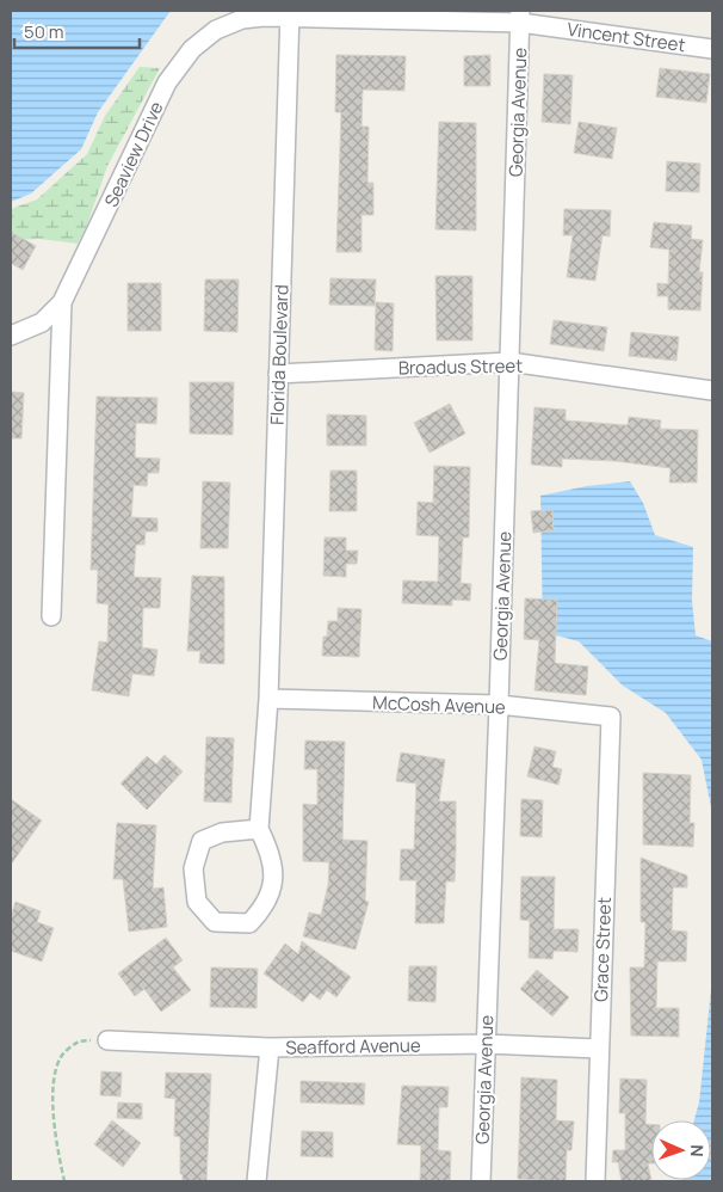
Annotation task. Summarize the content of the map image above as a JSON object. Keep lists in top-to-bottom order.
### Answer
{
  "streets": {
    "street": [
      "Vincent Street",
      "Georgia Avenue",
      "Seaview Drive",
      "Florida Boulevard",
      "Broadus Street",
      "McCosh Avenue",
      "Grace Street",
      "Seafford Avenue"
    ]
  },
  "crossings": [
    ["Vincent Street", "Georgia Avenue"],
    ["Vincent Street", "Seaview Drive"],
    ["Vincent Street", "Florida Boulevard"],
    ["Georgia Avenue", "Broadus Street"],
    ["Georgia Avenue", "McCosh Avenue"],
    ["Georgia Avenue", "Seafford Avenue"],
    ["Seaview Drive", "Florida Boulevard"],
    ["Florida Boulevard", "Broadus Street"],
    ["Florida Boulevard", "McCosh Avenue"],
    ["McCosh Avenue", "Grace Street"],
    ["Grace Street", "Seafford Avenue"]
  ],
  "scale_bar": "50 m",
  "north": "right"
}
